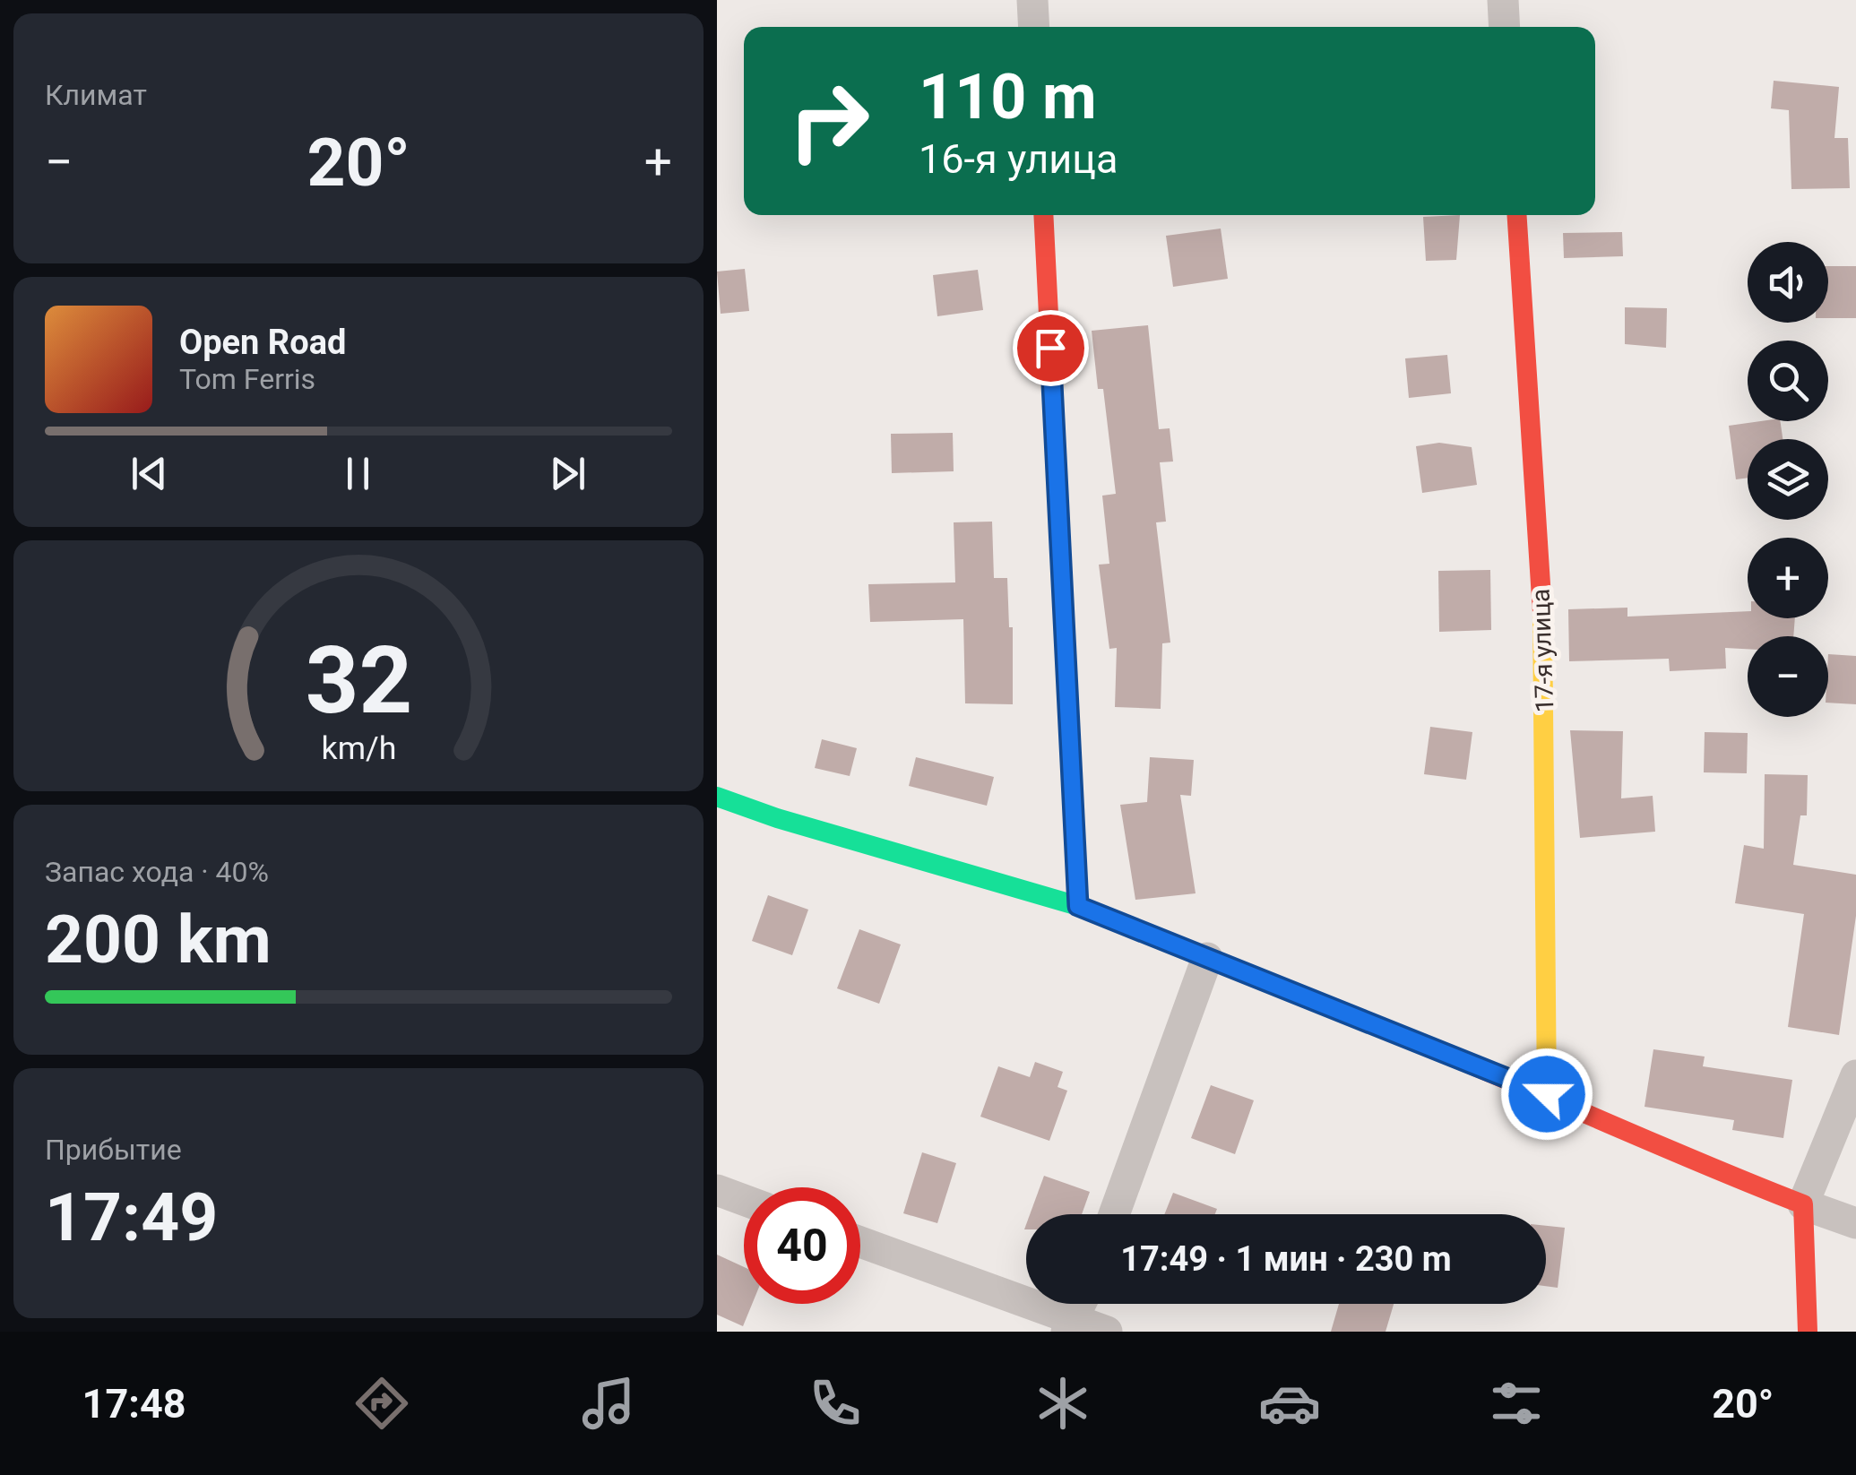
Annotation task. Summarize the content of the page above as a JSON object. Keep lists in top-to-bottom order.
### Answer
{
  "streets": {
    "street": ["17-я улица"]
  },
  "page": {
    "tile": [
      "Климат",
      ["Запас хода · 40%", "200 km"],
      ["Прибытие", "17:49"]
    ],
    "turn": ["110 m", "16-я улица"],
    "heat": ["−", "20°", "+"],
    "map_buttons": ["+", "−"],
    "song": ["Open Road", "Tom Ferris"],
    "limit": "40",
    "trip": "17:49 · 1 мин · 230 m",
    "tabs": ["17:48", "20°"],
    "gauge": ["32", "km/h"]
  }
}
